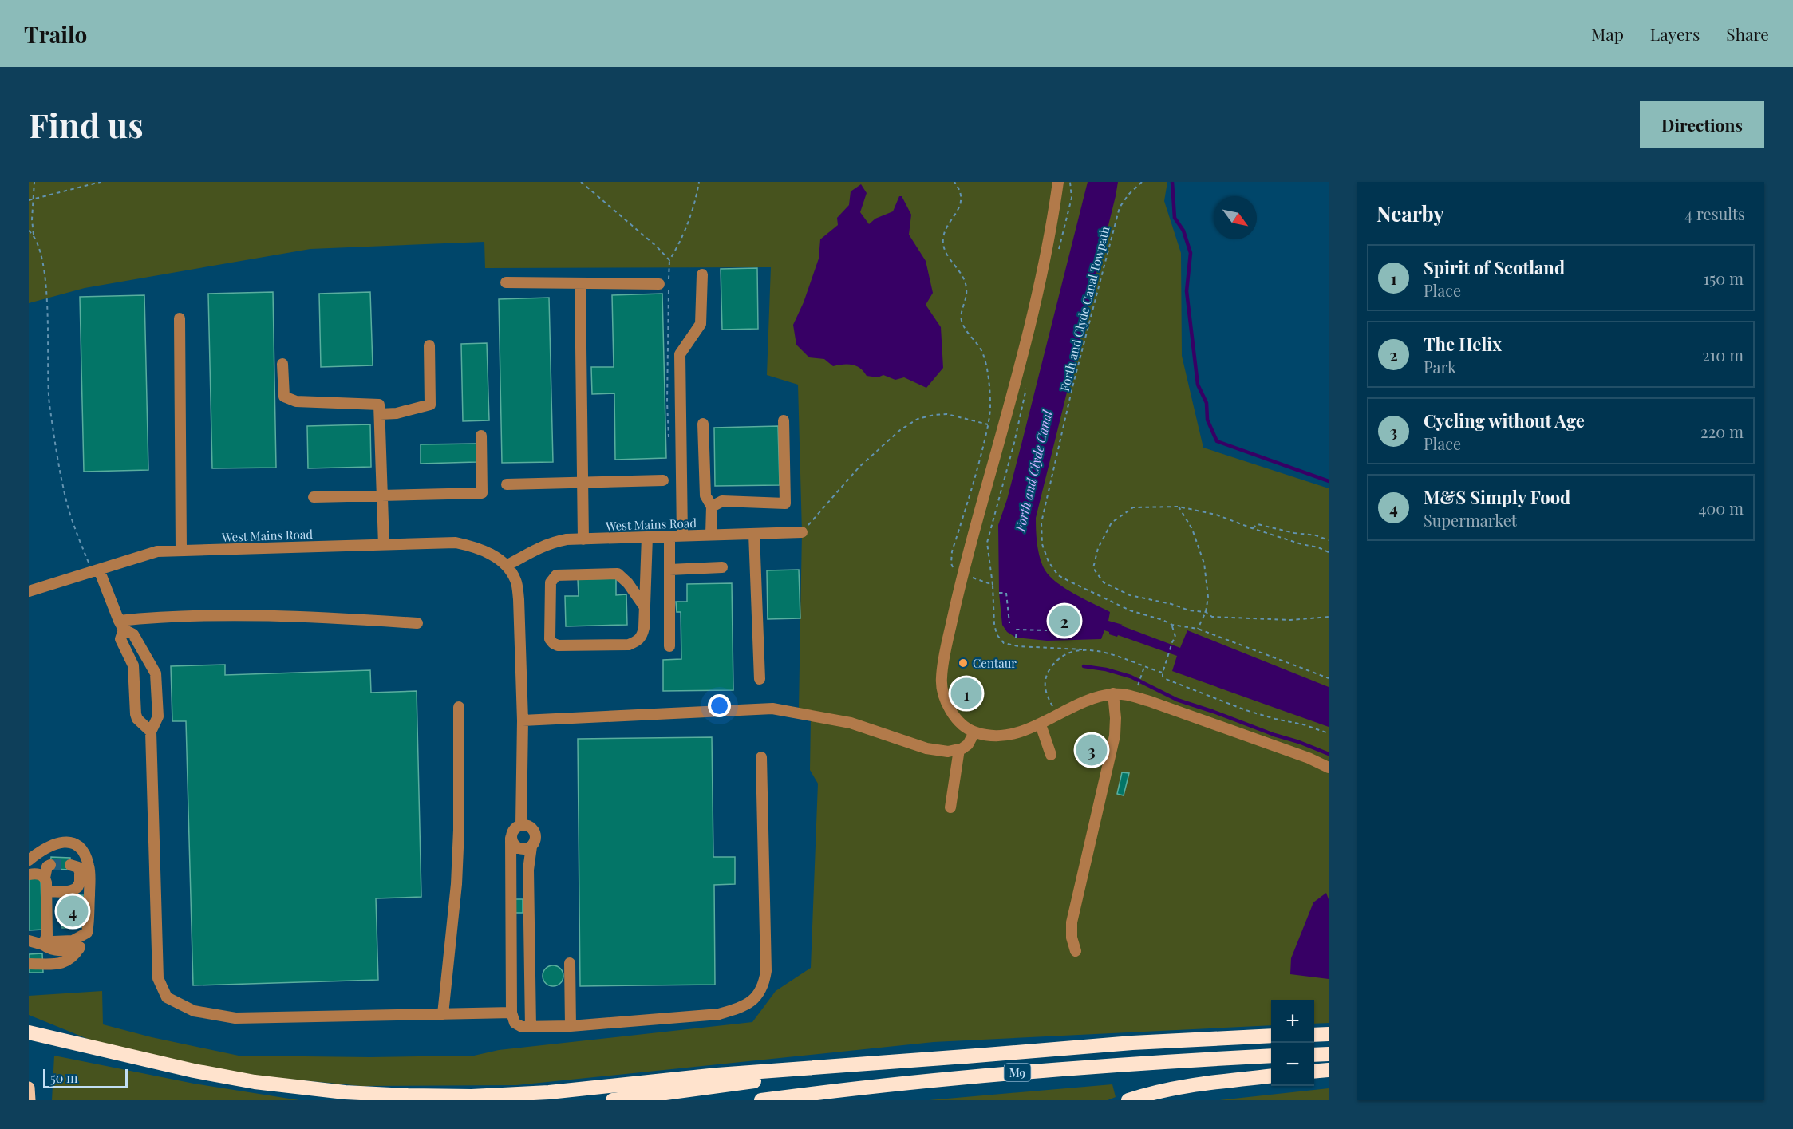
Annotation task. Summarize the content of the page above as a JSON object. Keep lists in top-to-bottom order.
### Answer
{
  "streets": {
    "highway": ["M9"],
    "street": ["West Mains Road"],
    "path": ["Forth and Clyde Canal Towpath"]
  },
  "water": ["Forth and Clyde Canal"],
  "places": ["Centaur"],
  "scale_bar": "50 m",
  "north": "bottom right",
  "page": {
    "header": "Trailo",
    "nav": ["Map", "Layers", "Share"],
    "buttons": "Directions",
    "title": "Find us",
    "heading": ["Nearby", "4 results"],
    "list": [
      {
        "mark": "1",
        "name": "Spirit of Scotland",
        "note": "Place",
        "value": "150 m"
      },
      {
        "mark": "2",
        "name": "The Helix",
        "note": "Park",
        "value": "210 m"
      },
      {
        "mark": "3",
        "name": "Cycling without Age",
        "note": "Place",
        "value": "220 m"
      },
      {
        "mark": "4",
        "name": "M&S Simply Food",
        "note": "Supermarket",
        "value": "400 m"
      }
    ],
    "pins": [
      "2",
      "1",
      "3",
      "4"
    ],
    "map_buttons": ["+", "−"],
    "scale": "50 m"
  }
}
